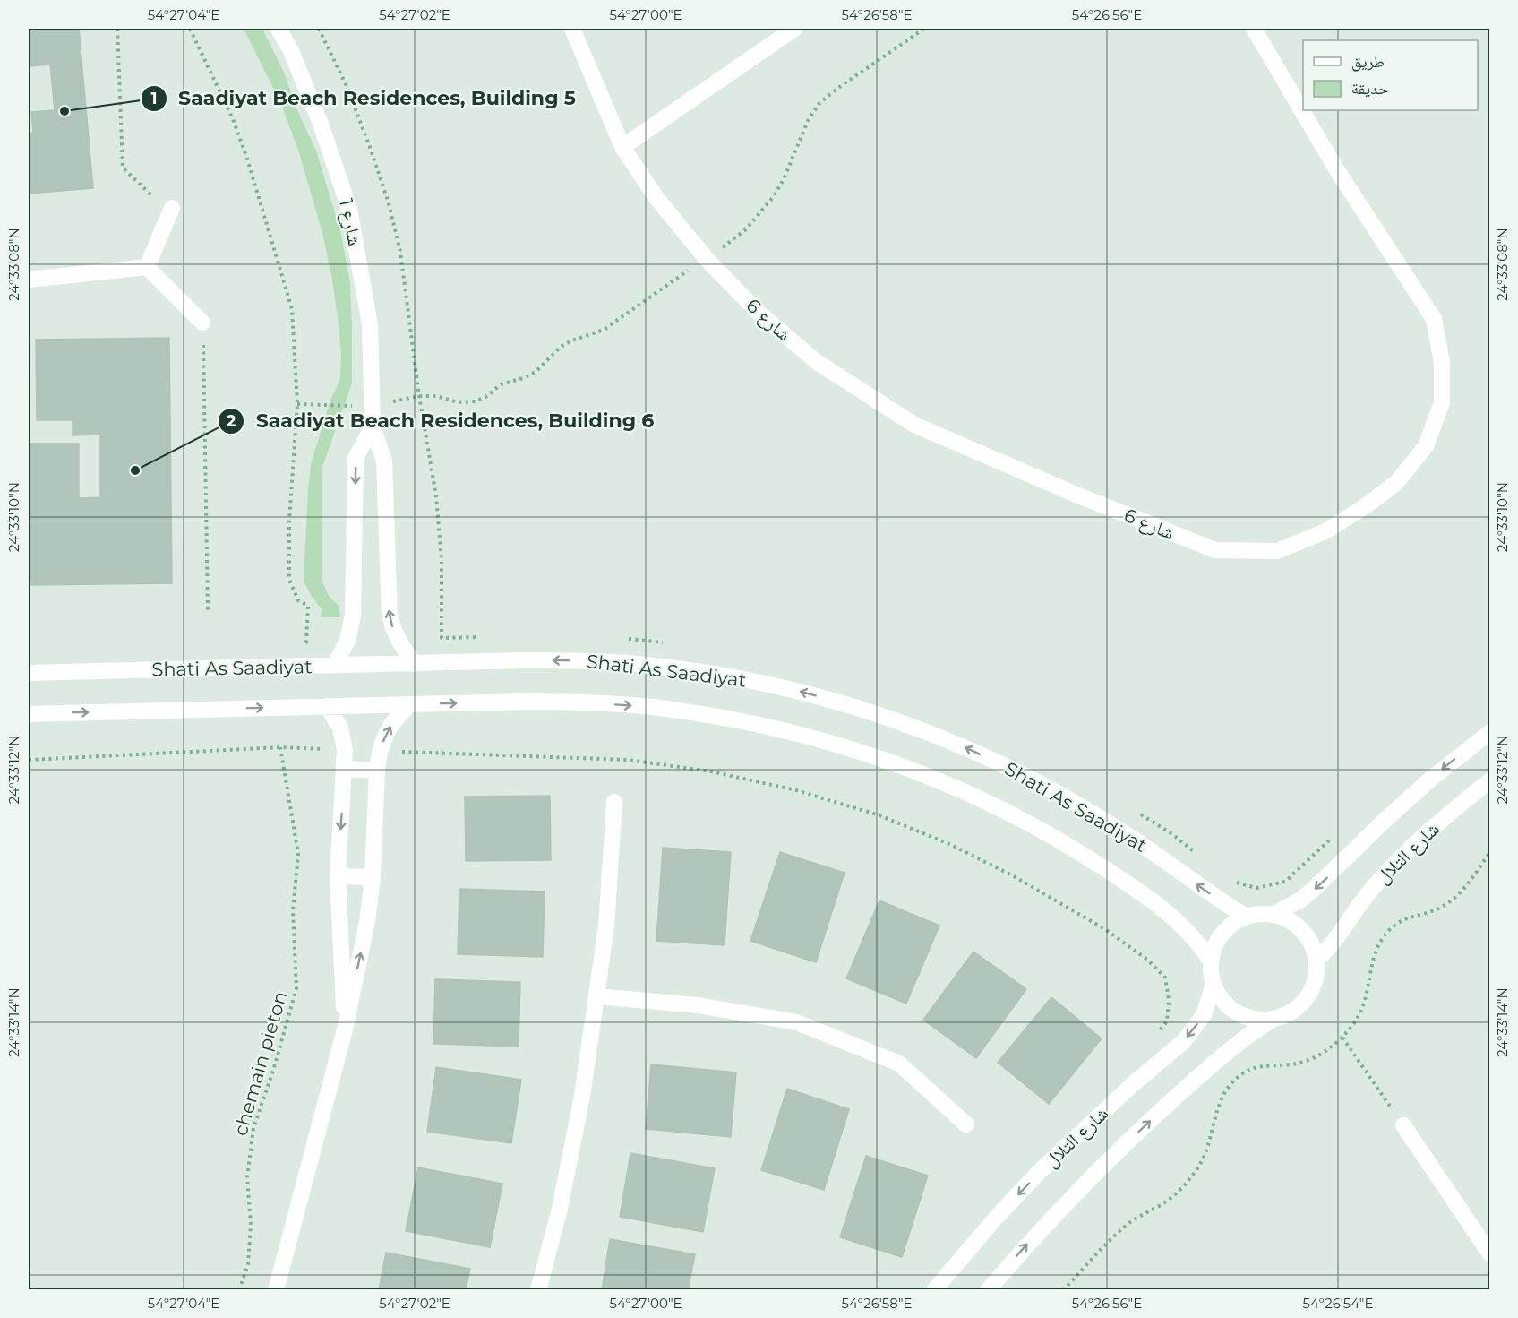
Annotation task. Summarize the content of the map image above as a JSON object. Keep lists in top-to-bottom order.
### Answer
{
  "streets": {
    "street": [
      "شارع 1",
      "شارع 6",
      "Shati As Saadiyat",
      "شارع التلال"
    ],
    "path": ["chemain pieton"]
  },
  "crossings": [
    ["شارع 1", "Shati As Saadiyat"],
    ["Shati As Saadiyat", "شارع التلال"]
  ],
  "places": ["Saadiyat Beach Residences, Building 5", "Saadiyat Beach Residences, Building 6"],
  "legend": ["طريق", "حديقة"],
  "coordinates": [
    "54°27'04\"E",
    "54°27'02\"E",
    "54°27'00\"E",
    "54°26'58\"E",
    "54°26'56\"E",
    "24°33'08\"N",
    "24°33'10\"N",
    "24°33'12\"N",
    "24°33'14\"N",
    "54°26'54\"E"
  ]
}
